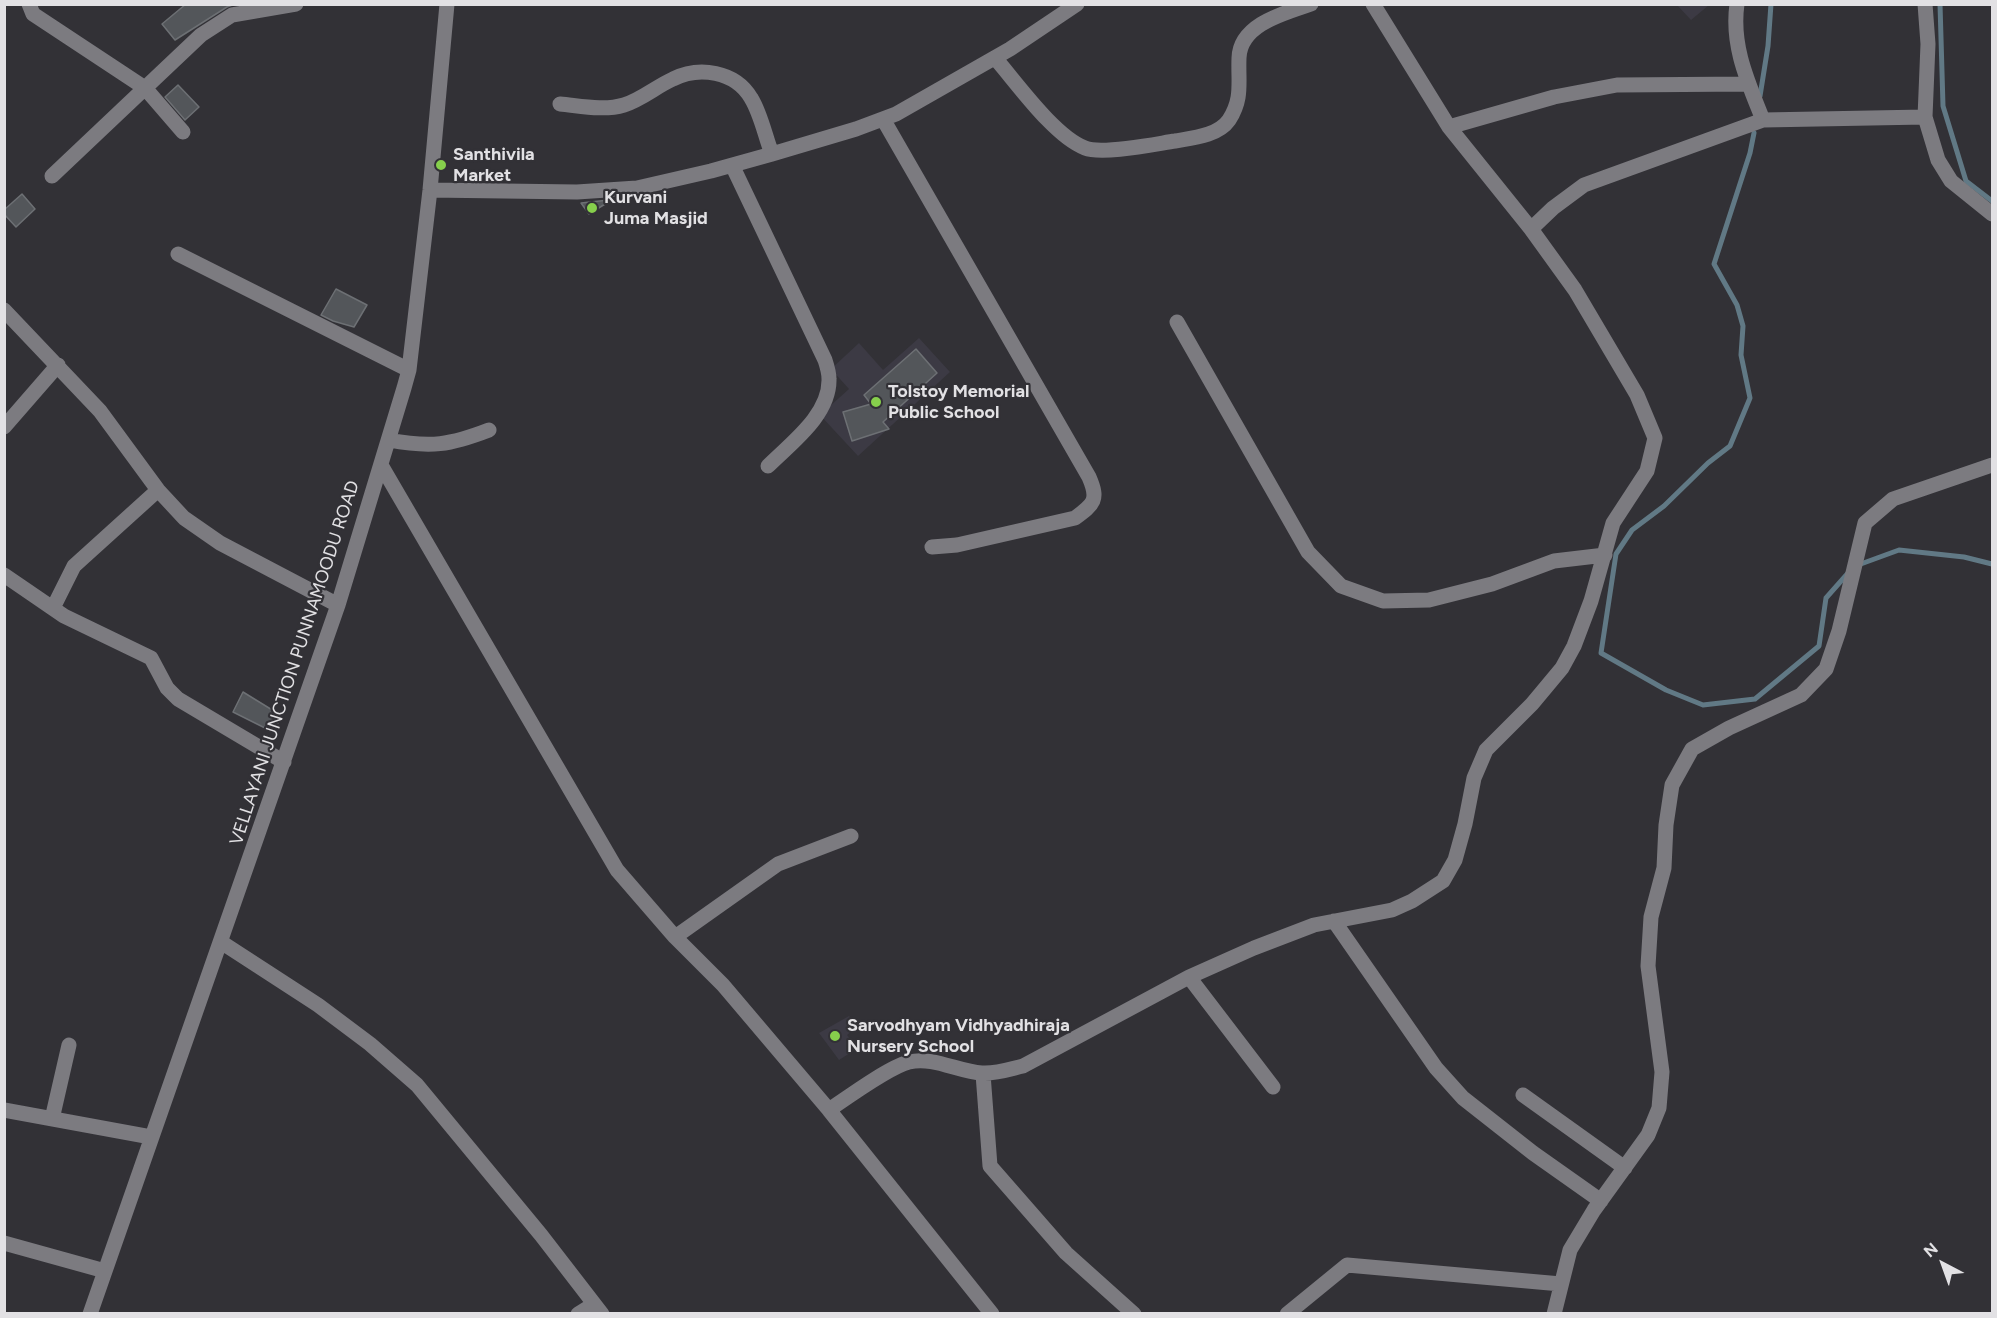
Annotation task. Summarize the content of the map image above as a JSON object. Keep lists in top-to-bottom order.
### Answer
{
  "streets": {
    "street": ["VELLAYANI JUNCTION PUNNAMOODU ROAD"]
  },
  "places": [
    "Santhivila Market",
    "Kurvani Juma Masjid",
    "Tolstoy Memorial Public School",
    "Sarvodhyam Vidhyadhiraja Nursery School"
  ],
  "north": "top left"
}
